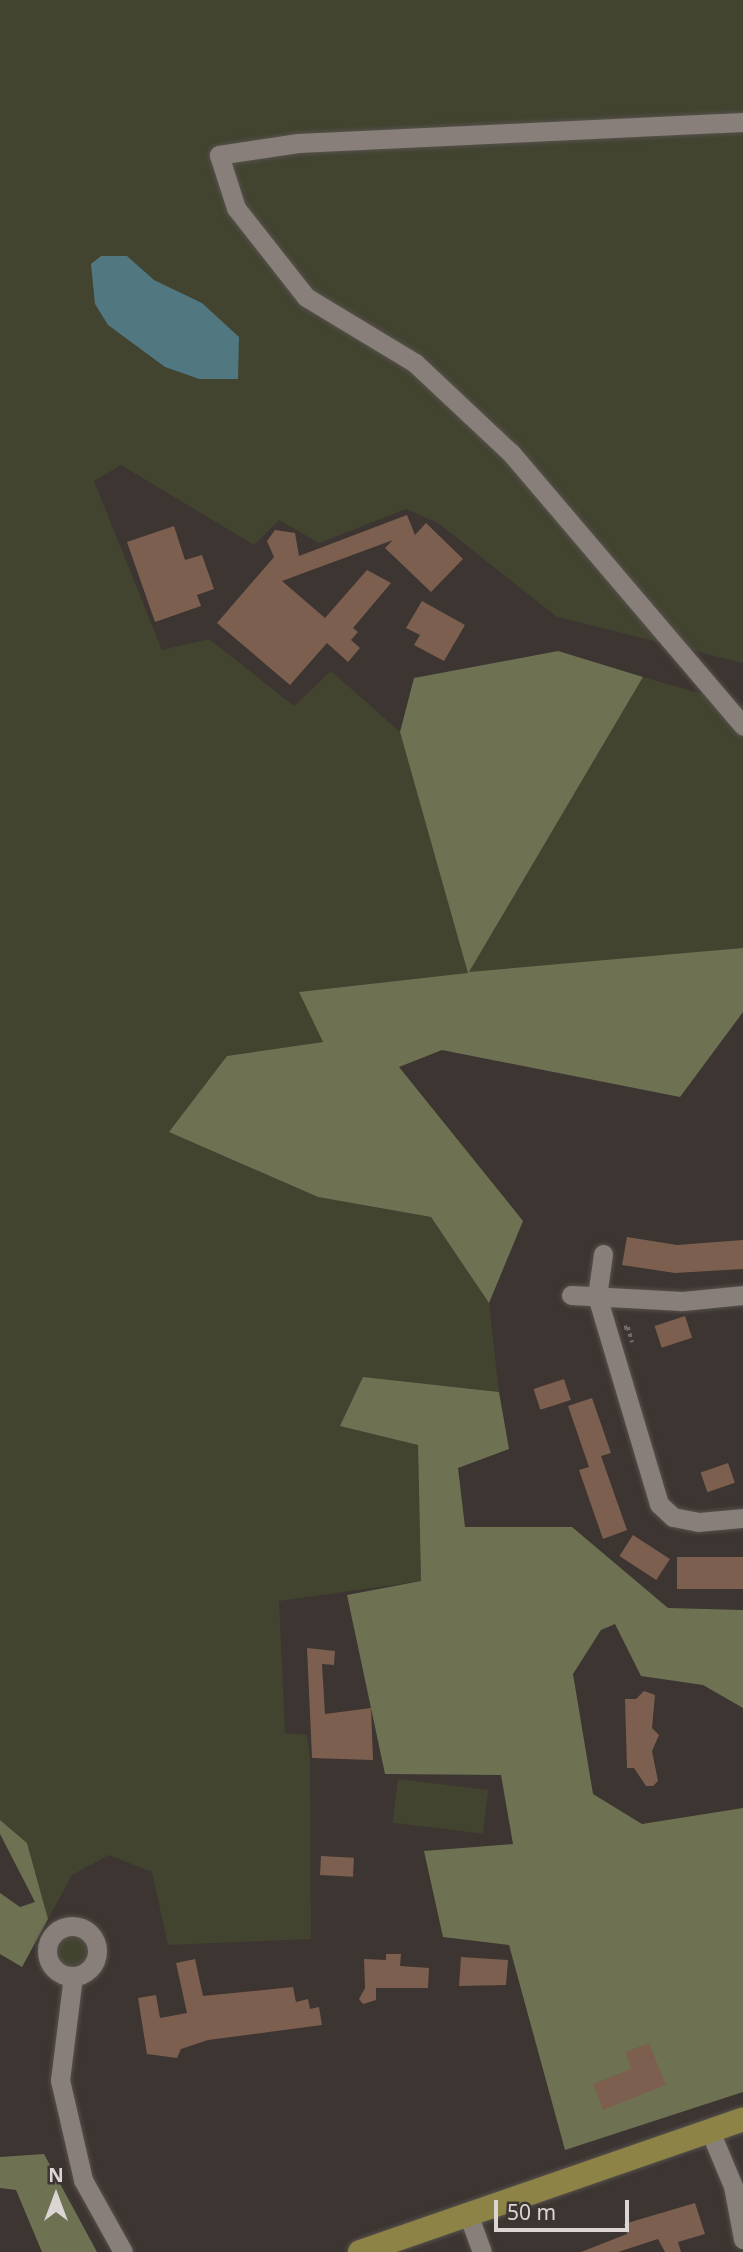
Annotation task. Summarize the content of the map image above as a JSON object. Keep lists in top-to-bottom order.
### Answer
{
  "scale_bar": "50 m",
  "north": "top"
}
